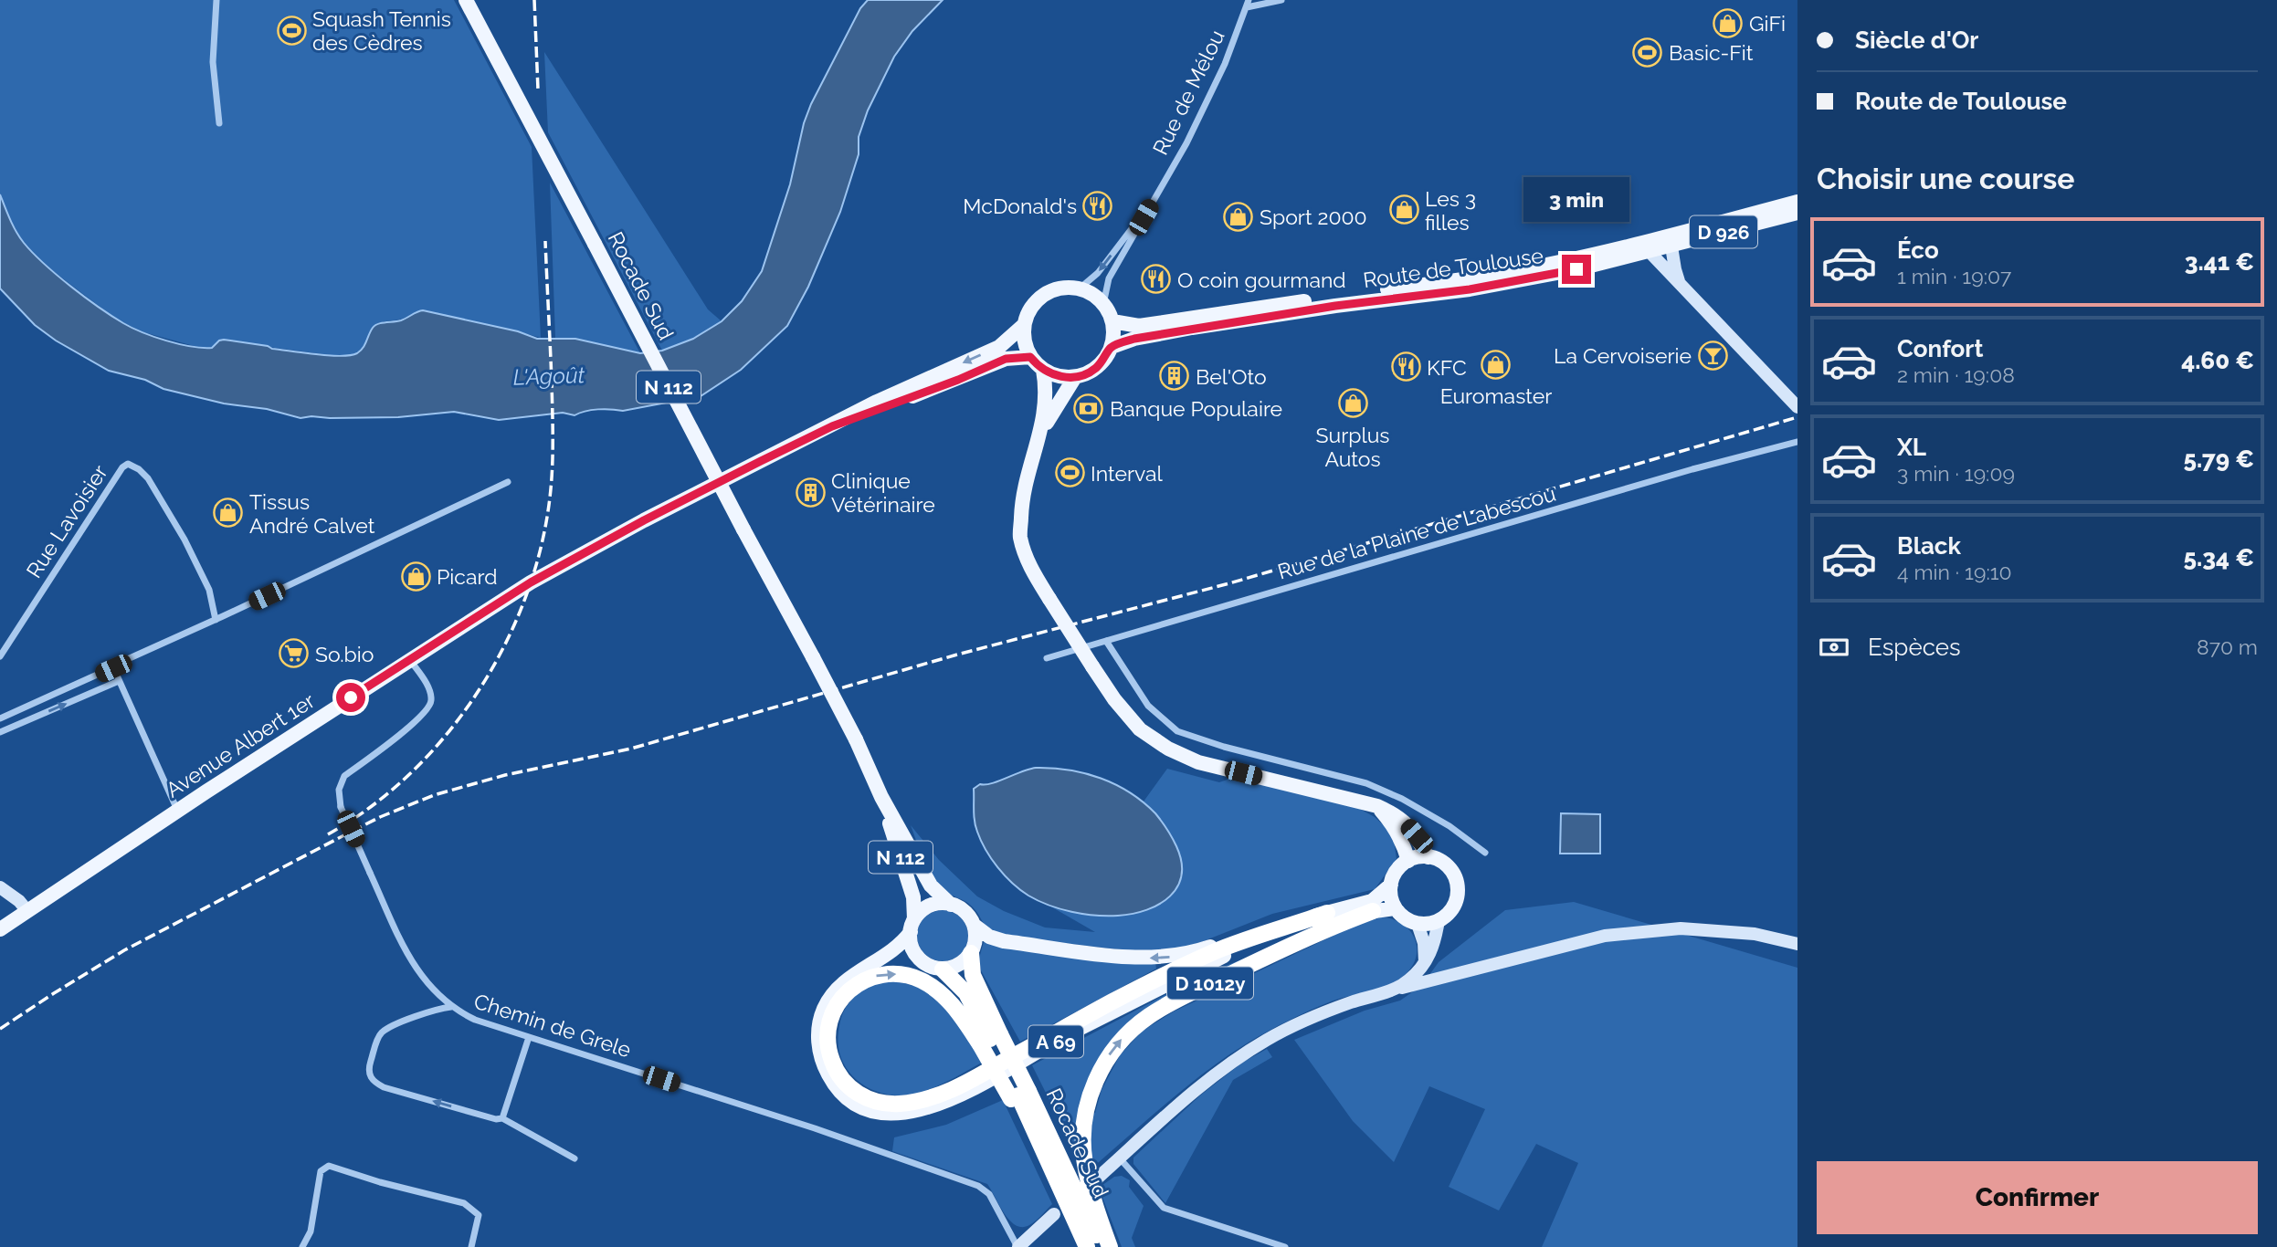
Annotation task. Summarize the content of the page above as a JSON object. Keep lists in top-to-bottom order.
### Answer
{
  "streets": {
    "highway": ["Rocade Sud", "D 1012y", "A 69"],
    "main road": [
      "D 926",
      "Route de Toulouse",
      "N 112",
      "Avenue Albert 1er"
    ],
    "street": [
      "Rue de Mélou",
      "Rue Lavoisier",
      "Rue de la Plaine de Labescou",
      "Chemin de Grele"
    ]
  },
  "crossings": [
    ["Rue de Mélou", "D 926"],
    ["Rue de Mélou", "Route de Toulouse"],
    ["D 926", "Route de Toulouse"],
    ["Rocade Sud", "A 69"],
    ["Avenue Albert 1er", "Chemin de Grele"],
    ["D 1012y", "A 69"]
  ],
  "water": ["L'Agoût"],
  "places": {
    "shop": [
      "GiFi",
      "Les 3 filles",
      "Sport 2000",
      "Euromaster",
      "Surplus Autos",
      "Tissus André Calvet",
      "Picard"
    ],
    "sports": ["Squash Tennis des Cèdres", "Basic-Fit", "Interval"],
    "restaurant": ["McDonald's", "O coin gourmand", "KFC"],
    "bar": ["La Cervoiserie"],
    "building": ["Bel'Oto", "Clinique Vétérinaire"],
    "bank": ["Banque Populaire"],
    "supermarket": ["So.bio"]
  },
  "page": {
    "banner": ["Siècle d'Or", "Route de Toulouse"],
    "heading": "Choisir une course",
    "bubble": "3 min",
    "list": [
      {
        "name": "Éco",
        "note": "1 min · 19:07",
        "value": "3.41 €"
      },
      {
        "name": "Confort",
        "note": "2 min · 19:08",
        "value": "4.60 €"
      },
      {
        "name": "XL",
        "note": "3 min · 19:09",
        "value": "5.79 €"
      },
      {
        "name": "Black",
        "note": "4 min · 19:10",
        "value": "5.34 €"
      }
    ],
    "pay": ["Espèces", "870 m"],
    "buttons": "Confirmer"
  }
}
